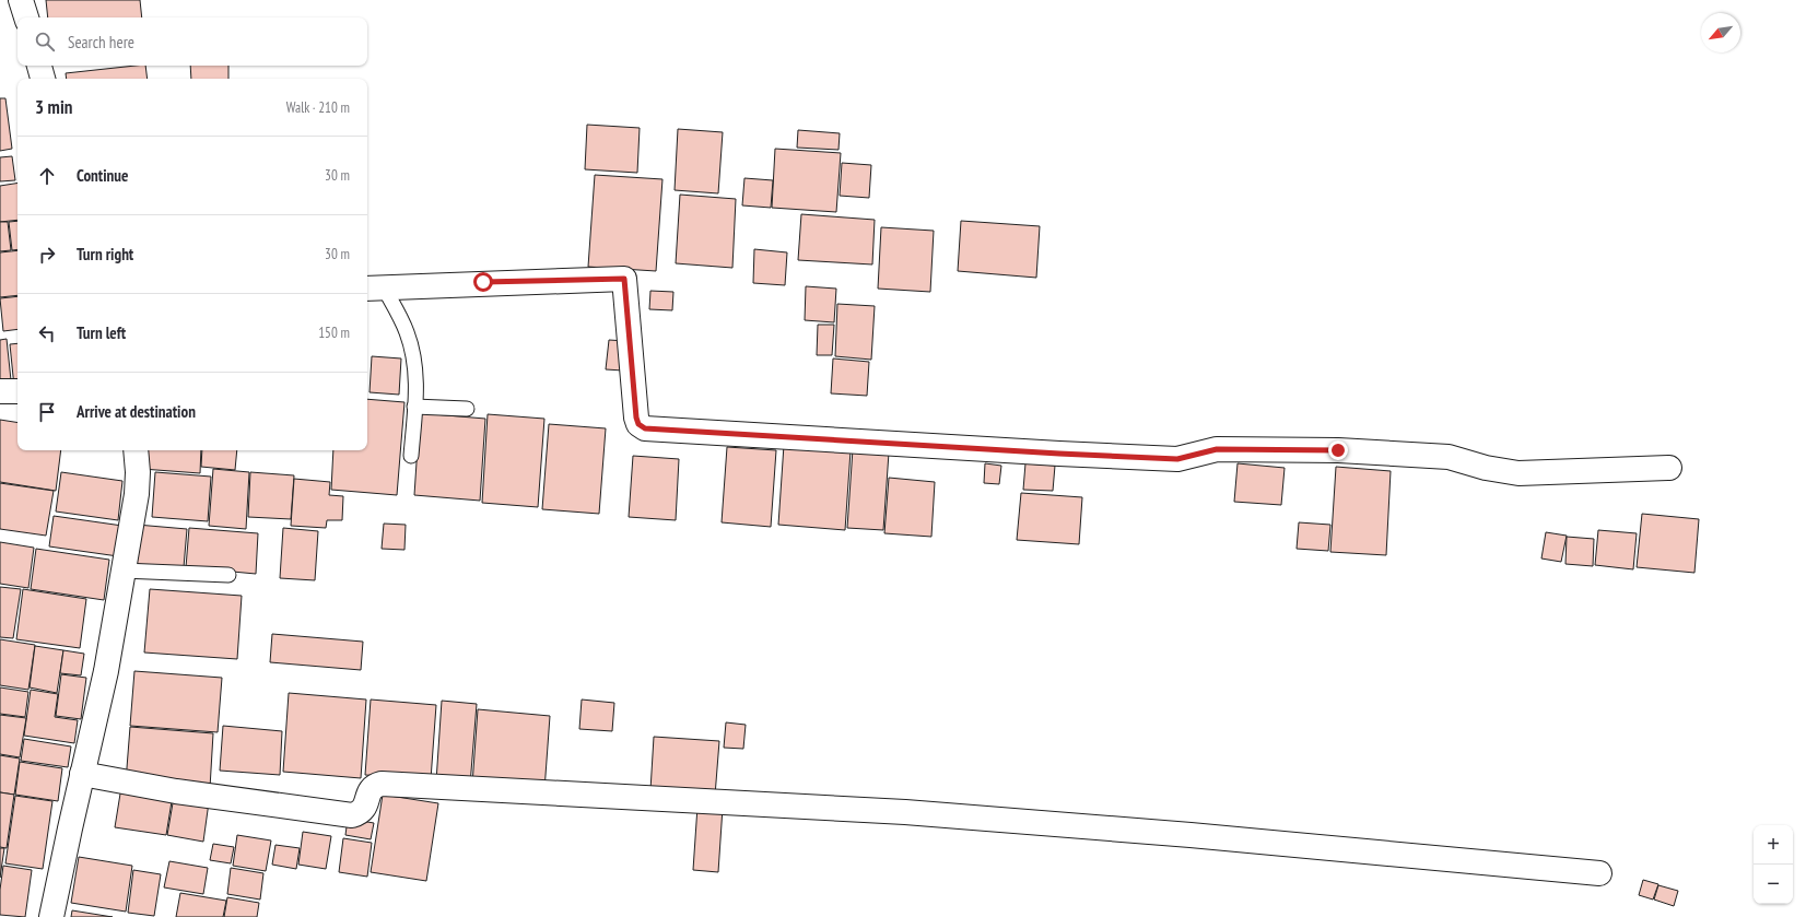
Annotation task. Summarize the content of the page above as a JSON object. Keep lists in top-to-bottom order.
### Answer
{
  "north": "bottom left",
  "page": {
    "search": "Search here",
    "heading": ["3 min", "Walk · 210 m"],
    "list": [
      ["Continue", "30 m"],
      ["Turn right", "30 m"],
      ["Turn left", "150 m"],
      "Arrive at destination"
    ],
    "map_buttons": ["+", "−"]
  }
}
